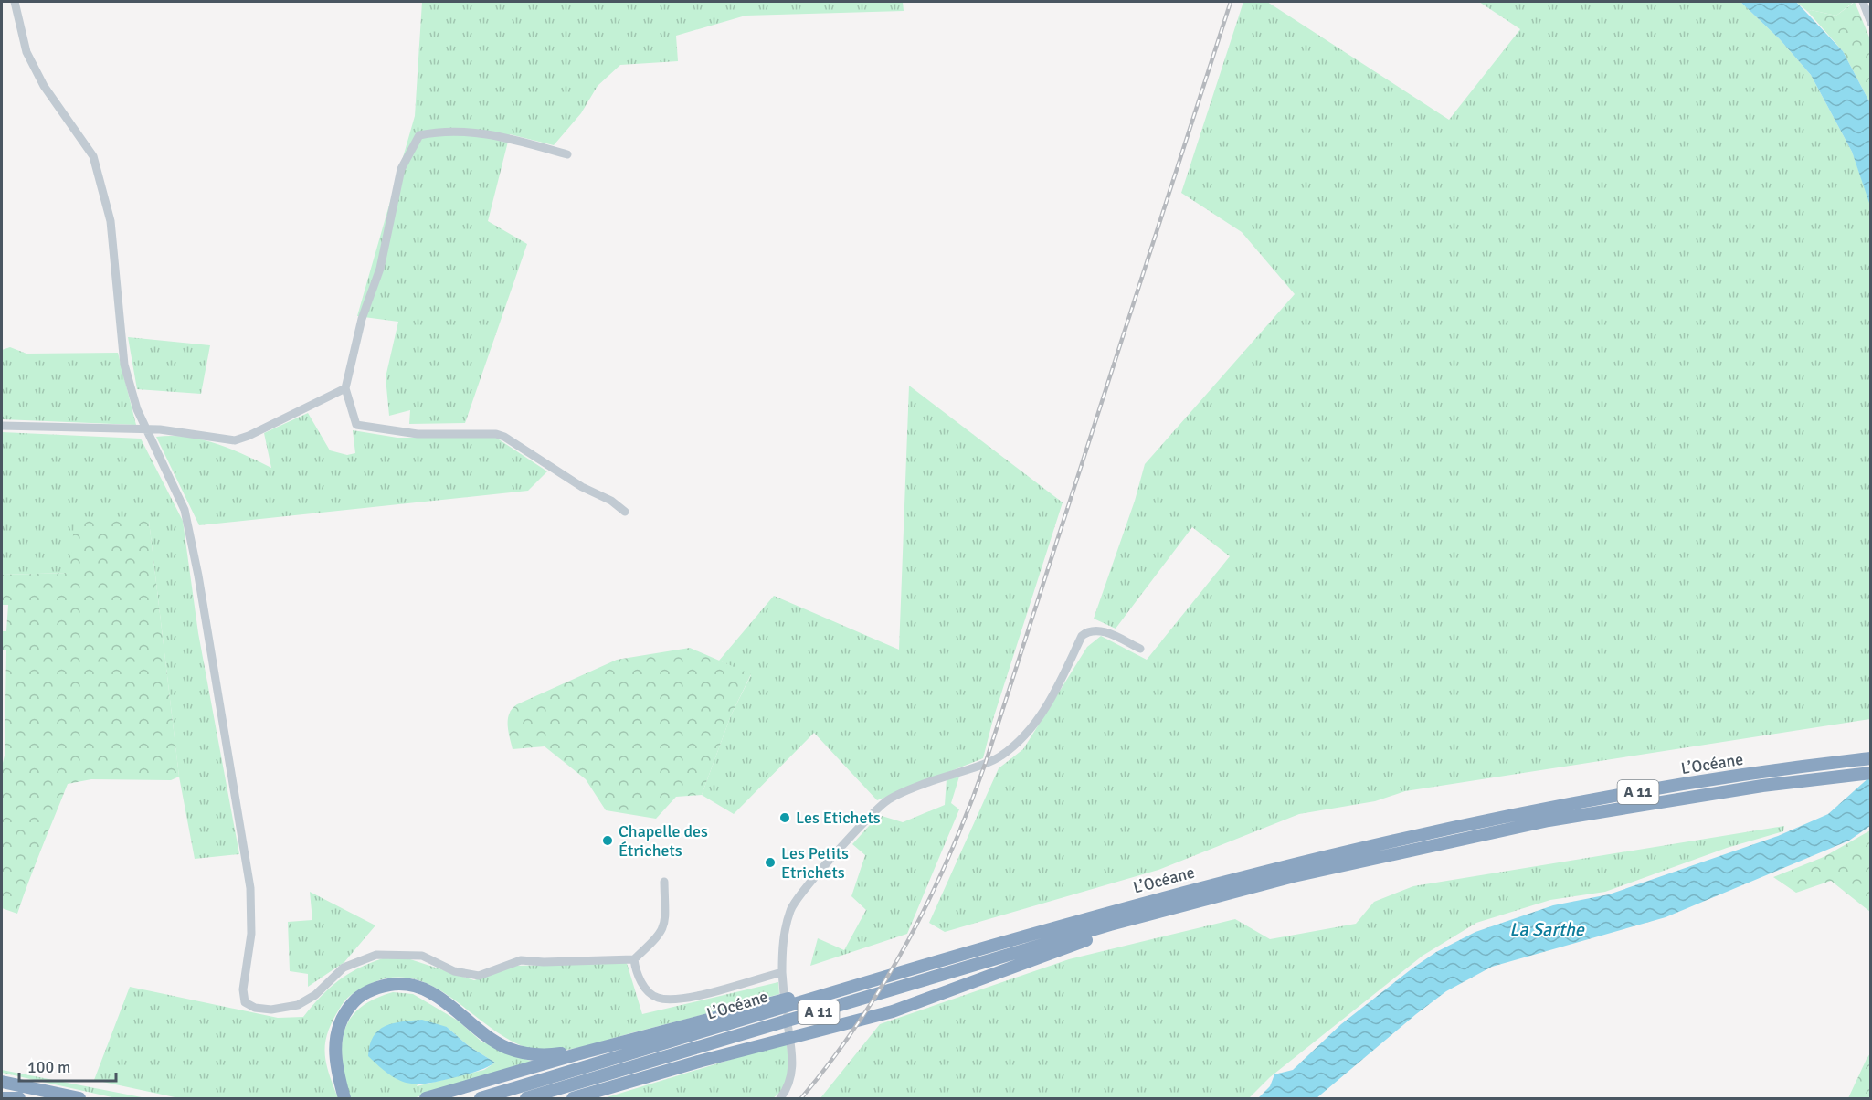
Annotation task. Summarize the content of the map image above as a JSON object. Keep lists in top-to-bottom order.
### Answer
{
  "streets": {
    "highway": ["L’Océane", "A 11"]
  },
  "water": ["La Sarthe"],
  "places": ["Les Etichets", "Chapelle des Étrichets", "Les Petits Etrichets"],
  "scale_bar": "100 m"
}
